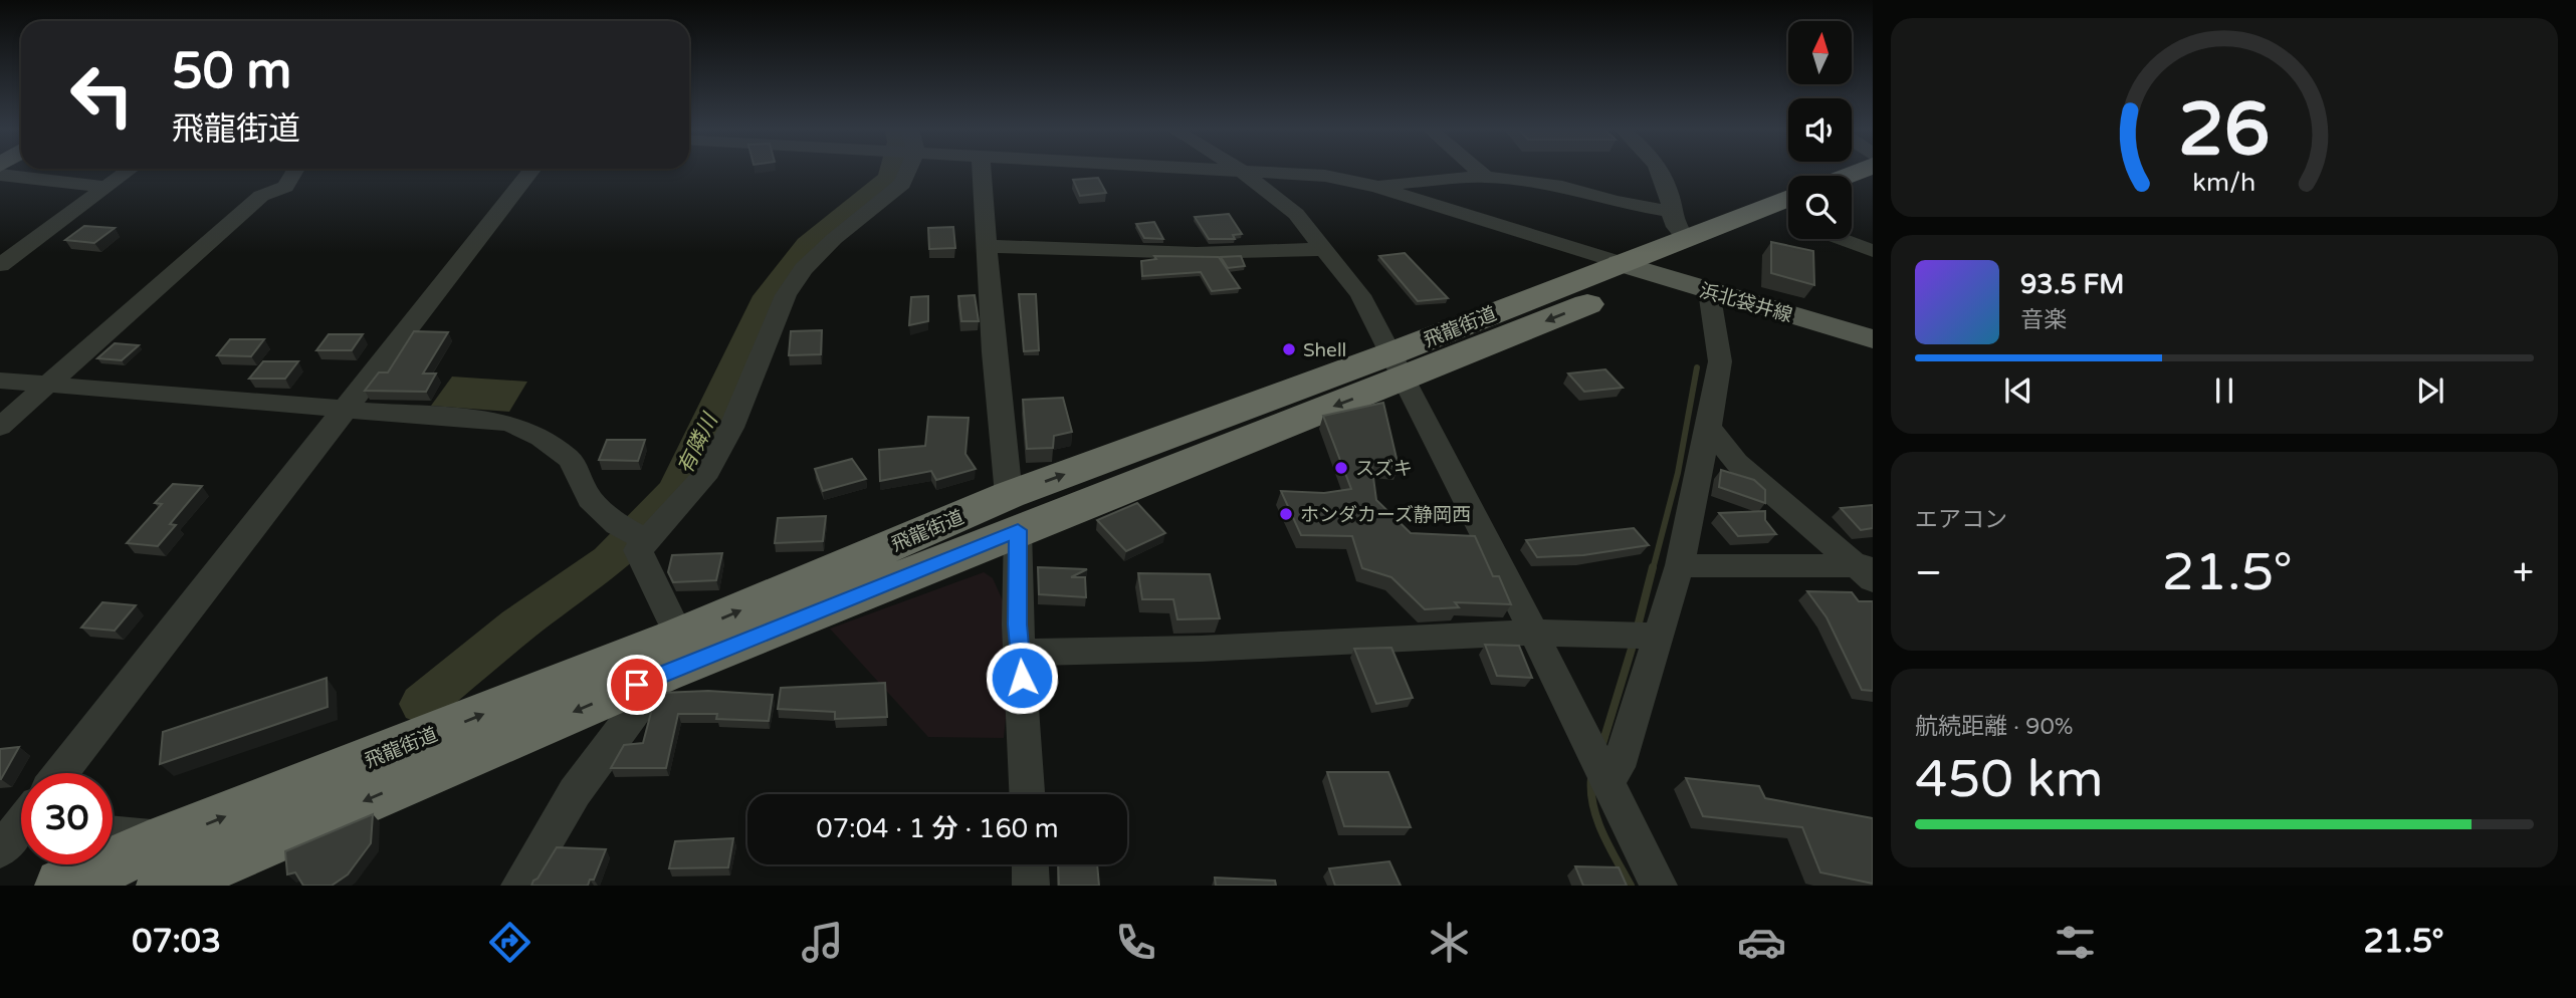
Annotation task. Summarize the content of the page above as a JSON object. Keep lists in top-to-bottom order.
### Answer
{
  "streets": {
    "highway": ["飛龍街道"],
    "main road": ["浜北袋井線"]
  },
  "crossings": [
    ["浜北袋井線", "飛龍街道"]
  ],
  "water": ["有隣川"],
  "places": ["Shell", "スズキ", "ホンダカーズ静岡西"],
  "north": "top",
  "page": {
    "turn": ["50 m", "飛龍街道"],
    "song": ["93.5 FM", "音楽"],
    "tile": [
      "エアコン",
      ["航続距離 · 90%", "450 km"]
    ],
    "heat": ["−", "21.5°", "+"],
    "limit": "30",
    "trip": "07:04 · 1 分 · 160 m",
    "tabs": ["07:03", "21.5°"],
    "gauge": ["26", "km/h"]
  }
}
